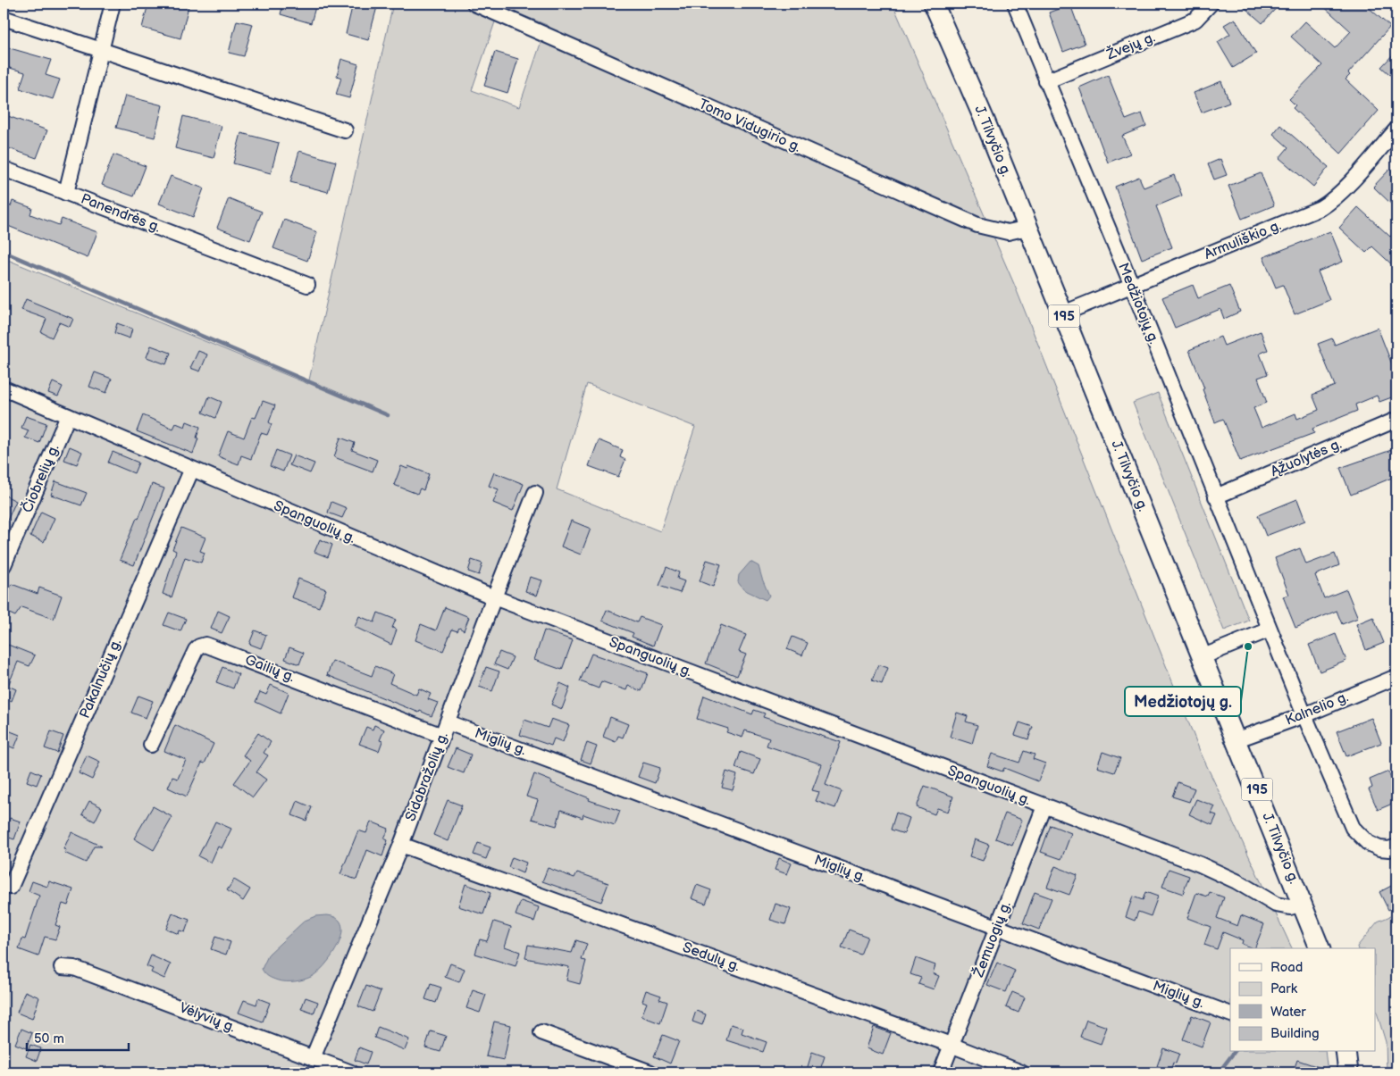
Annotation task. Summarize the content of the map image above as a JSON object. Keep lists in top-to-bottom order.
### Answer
{
  "streets": {
    "main road": ["J. Tilvyčio g.", "195"],
    "street": [
      "Žvejų g.",
      "Tomo Vidugirio g.",
      "Panendrės g.",
      "Armuliškio g.",
      "Medžiotojų g.",
      "Ąžuolytės g.",
      "Čiobrelių g.",
      "Spanguolių g.",
      "Gailių g.",
      "Pakalnučių g.",
      "Kalnelio g.",
      "Miglių g.",
      "Sidabražolių g.",
      "Žemuogių g.",
      "Sedulų g.",
      "Vėlyvių g."
    ]
  },
  "crossings": [
    ["Žvejų g.", "Medžiotojų g."],
    ["Tomo Vidugirio g.", "J. Tilvyčio g."],
    ["J. Tilvyčio g.", "Armuliškio g."],
    ["J. Tilvyčio g.", "Spanguolių g."],
    ["J. Tilvyčio g.", "Kalnelio g."],
    ["Armuliškio g.", "Medžiotojų g."],
    ["Medžiotojų g.", "Ąžuolytės g."],
    ["Medžiotojų g.", "Kalnelio g."],
    ["Čiobrelių g.", "Spanguolių g."],
    ["Spanguolių g.", "Pakalnučių g."],
    ["Spanguolių g.", "Sidabražolių g."],
    ["Spanguolių g.", "Žemuogių g."],
    ["Gailių g.", "Miglių g."],
    ["Gailių g.", "Sidabražolių g."],
    ["Miglių g.", "Sidabražolių g."],
    ["Miglių g.", "Žemuogių g."],
    ["Sidabražolių g.", "Sedulų g."],
    ["Sidabražolių g.", "Vėlyvių g."],
    ["Žemuogių g.", "Sedulų g."]
  ],
  "places": ["Medžiotojų g."],
  "legend": [
    "Road",
    "Park",
    "Water",
    "Building"
  ],
  "scale_bar": "50 m"
}
